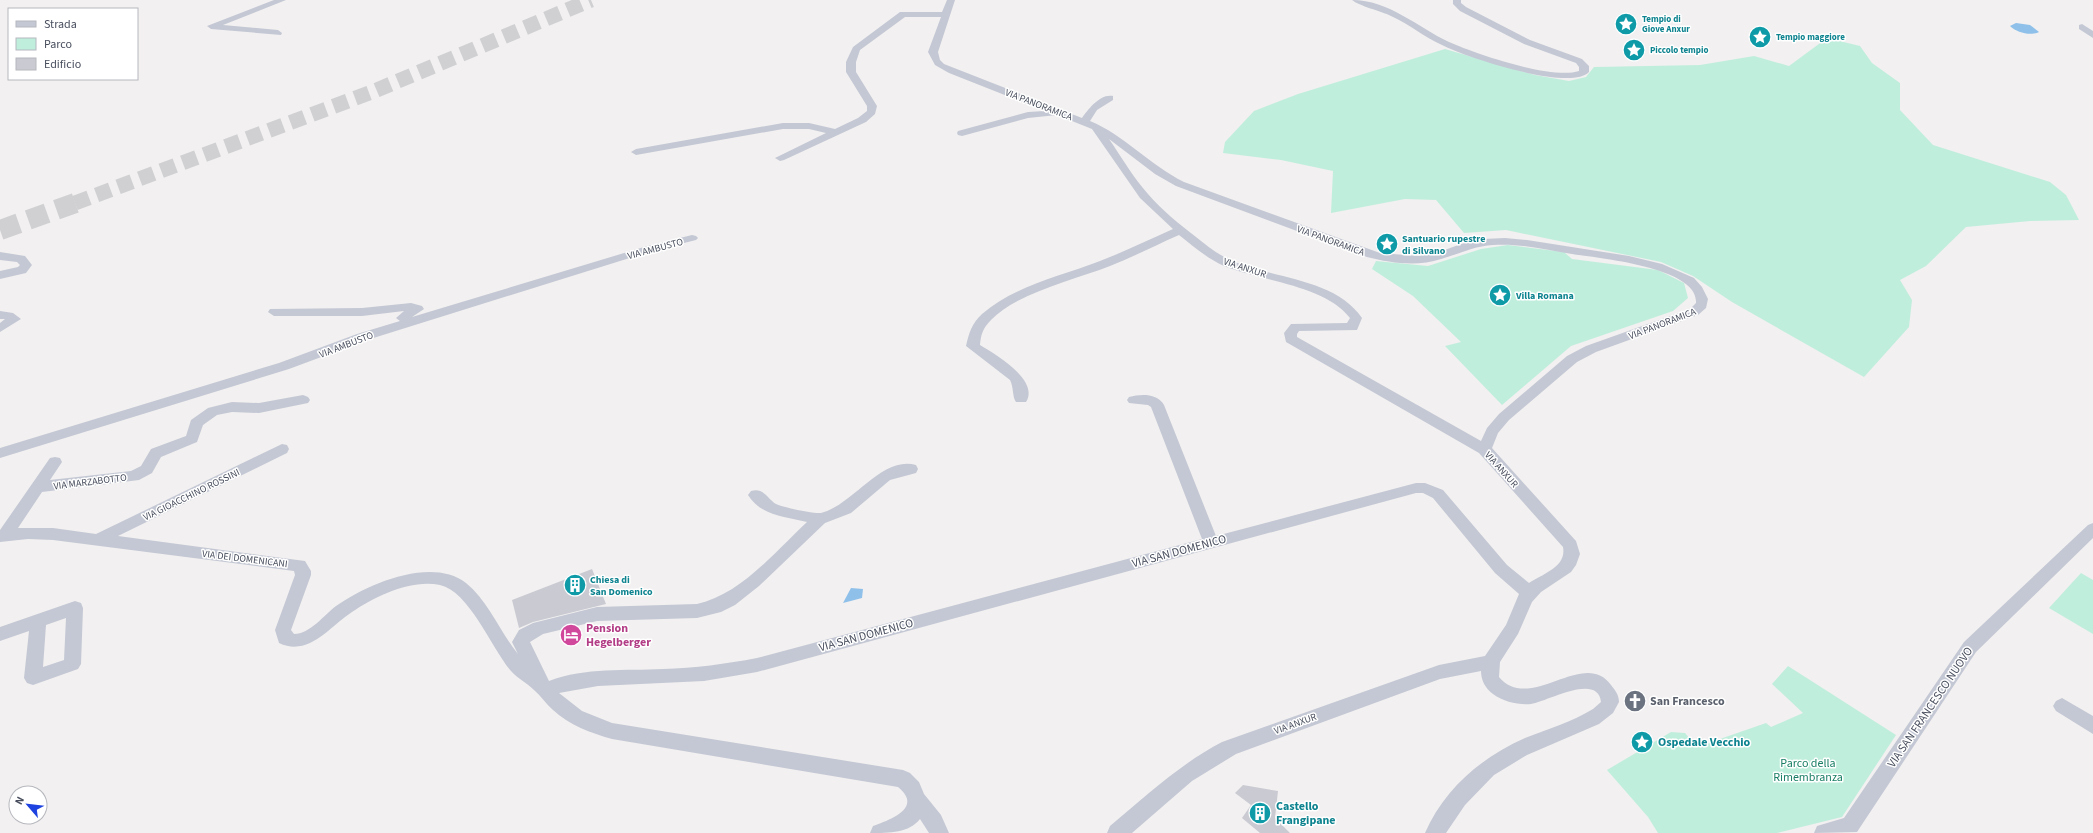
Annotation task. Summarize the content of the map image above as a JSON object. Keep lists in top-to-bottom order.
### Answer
{
  "streets": {
    "street": [
      "VIA PANORAMICA",
      "VIA AMBUSTO",
      "VIA ANXUR",
      "VIA MARZABOTTO",
      "VIA GIOACCHINO ROSSINI",
      "VIA SAN DOMENICO",
      "VIA DEI DOMENICANI",
      "VIA SAN FRANCESCO NUOVO"
    ]
  },
  "crossings": [
    ["VIA PANORAMICA", "VIA ANXUR"],
    ["VIA ANXUR", "VIA SAN DOMENICO"],
    ["VIA GIOACCHINO ROSSINI", "VIA DEI DOMENICANI"],
    ["VIA SAN DOMENICO", "VIA DEI DOMENICANI"]
  ],
  "parks": ["Parco della Rimembranza"],
  "places": {
    "place": [
      "Tempio di Giove Anxur",
      "Tempio maggiore",
      "Piccolo tempio",
      "Santuario rupestre di Silvano",
      "Villa Romana",
      "Ospedale Vecchio"
    ],
    "building": ["Chiesa di San Domenico", "Castello Frangipane"],
    "hotel": ["Pension Hegelberger"],
    "church": ["San Francesco"]
  },
  "legend": ["Strada", "Parco", "Edificio"],
  "north": "top left"
}
